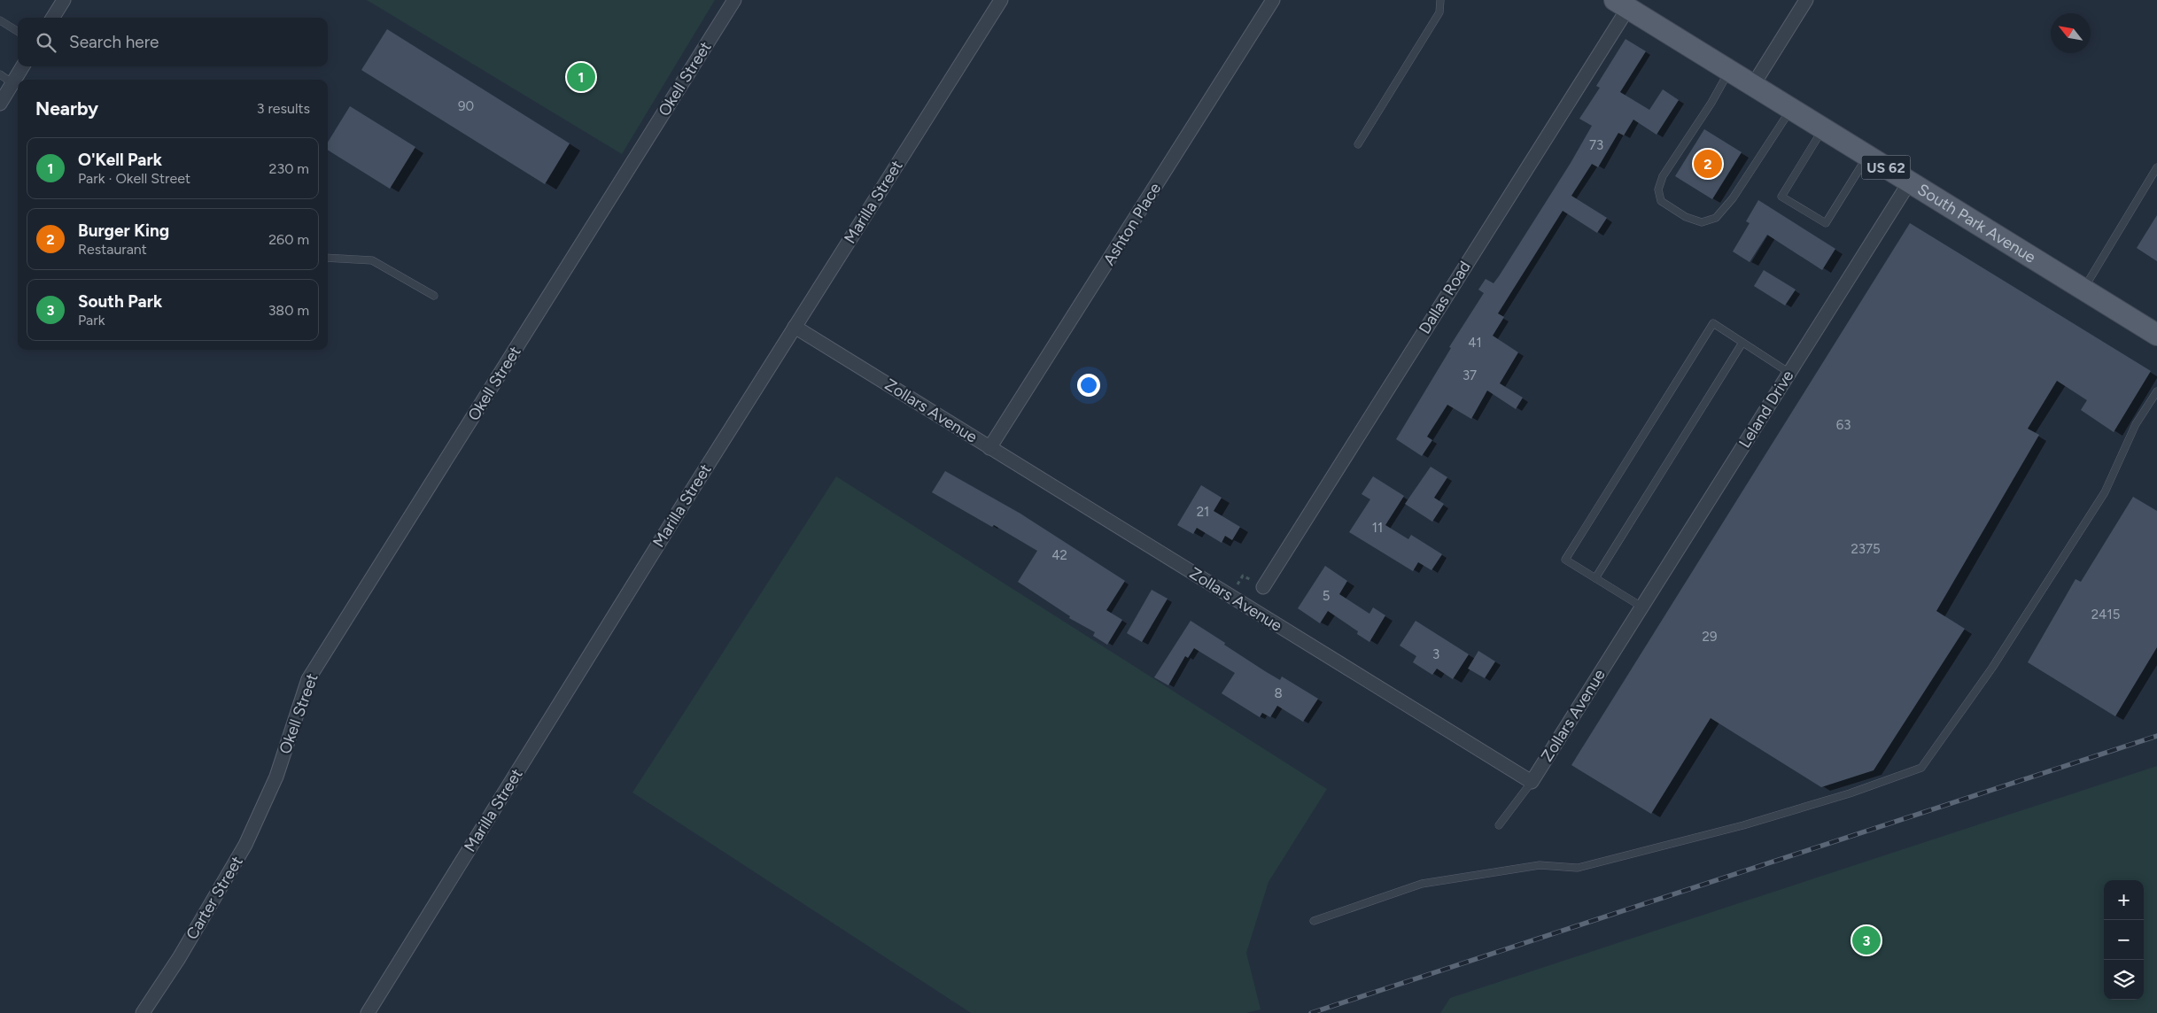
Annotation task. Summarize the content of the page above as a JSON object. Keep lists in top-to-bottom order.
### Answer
{
  "streets": {
    "main road": ["US 62", "South Park Avenue"],
    "street": [
      "Okell Street",
      "Marilla Street",
      "Ashton Place",
      "Dallas Road",
      "Leland Drive",
      "Zollars Avenue",
      "Carter Street"
    ]
  },
  "crossings": [
    ["Okell Street", "Carter Street"],
    ["Marilla Street", "Zollars Avenue"],
    ["South Park Avenue", "Dallas Road"],
    ["South Park Avenue", "Leland Drive"],
    ["Ashton Place", "Zollars Avenue"],
    ["Leland Drive", "Zollars Avenue"]
  ],
  "house_numbers": [
    "90",
    "73",
    "41",
    "37",
    "63",
    "21",
    "11",
    "2375",
    "42",
    "5",
    "2415",
    "29",
    "3",
    "8"
  ],
  "north": "top left",
  "page": {
    "search": "Search here",
    "pins": ["1", "2", "3"],
    "heading": ["Nearby", "3 results"],
    "list": [
      {
        "mark": "1",
        "name": "O'Kell Park",
        "note": "Park · Okell Street",
        "value": "230 m"
      },
      {
        "mark": "2",
        "name": "Burger King",
        "note": "Restaurant",
        "value": "260 m"
      },
      {
        "mark": "3",
        "name": "South Park",
        "note": "Park",
        "value": "380 m"
      }
    ],
    "map_buttons": ["+", "−"]
  }
}
